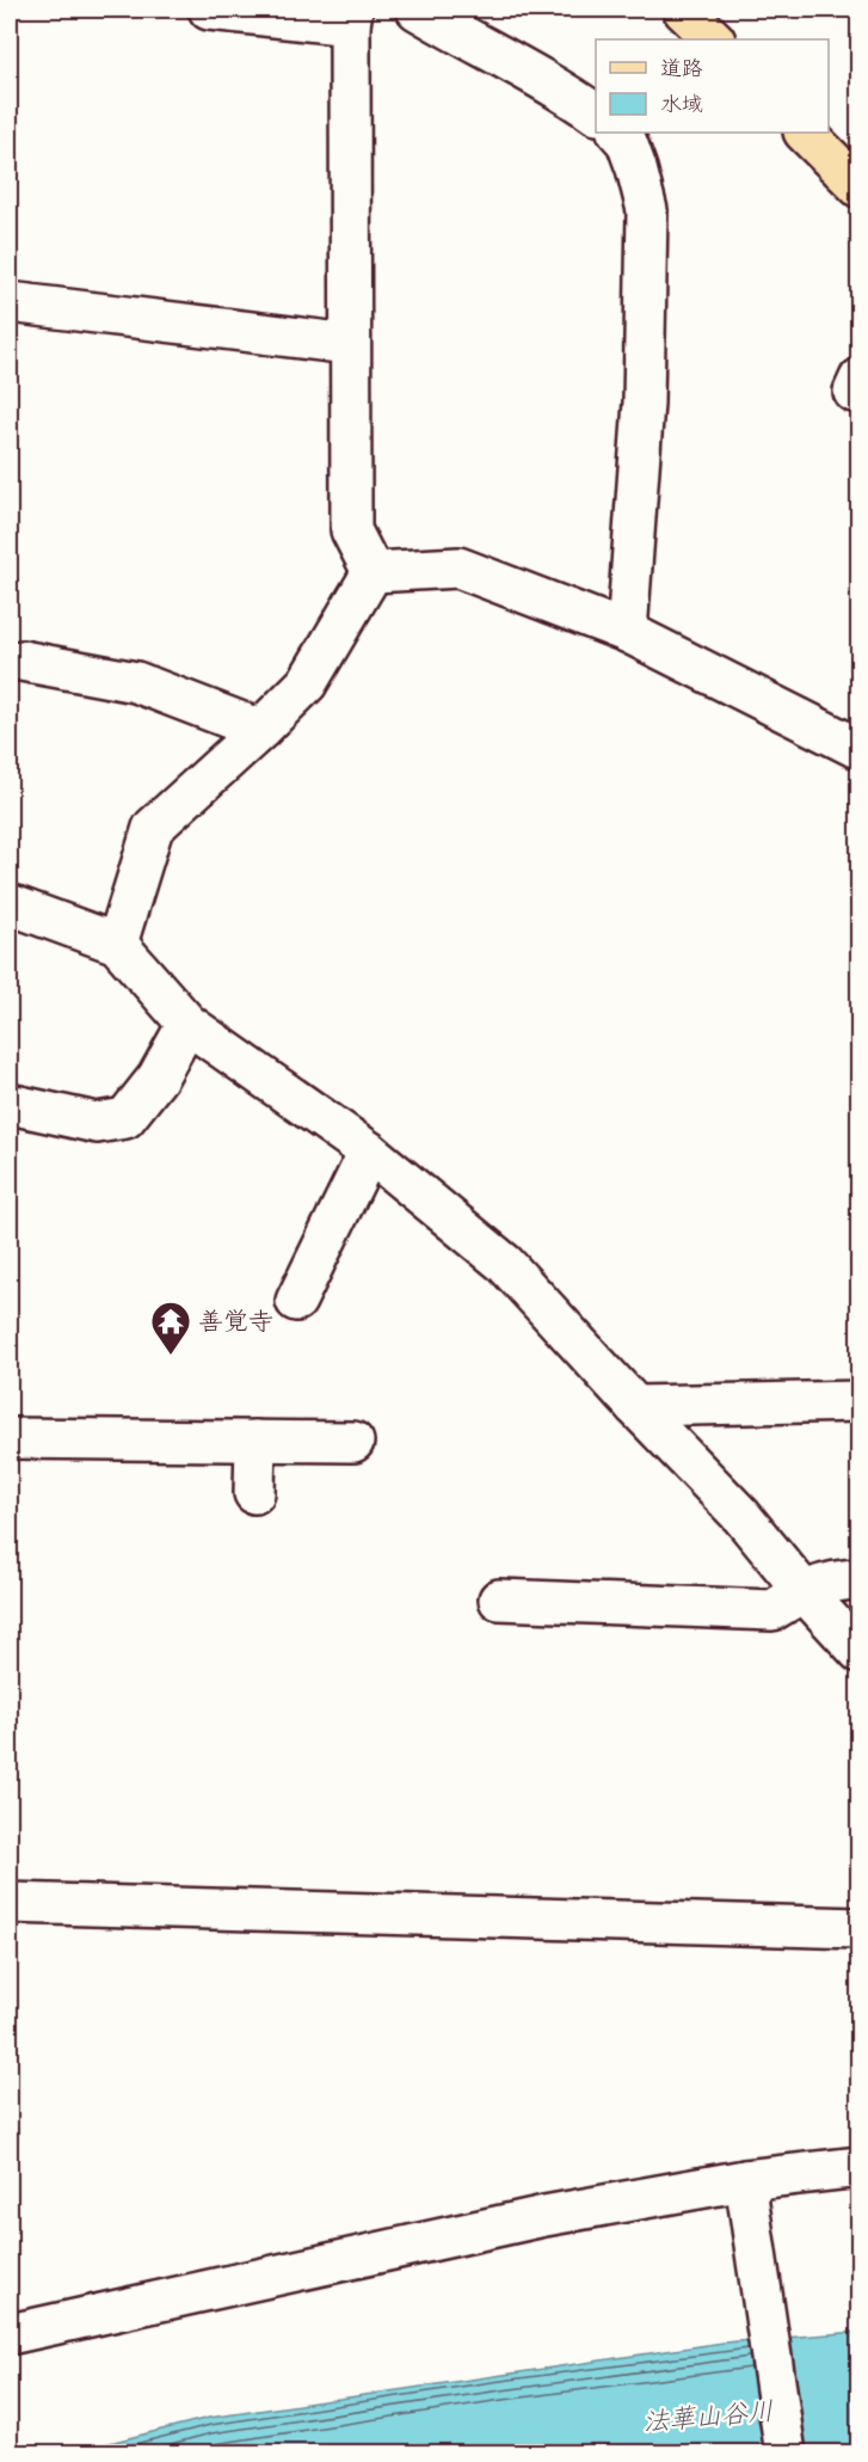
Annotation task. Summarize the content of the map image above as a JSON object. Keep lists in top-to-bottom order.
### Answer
{
  "water": ["法華山谷川"],
  "places": {
    "temple": ["善覚寺"]
  },
  "legend": ["道路", "水域"]
}
